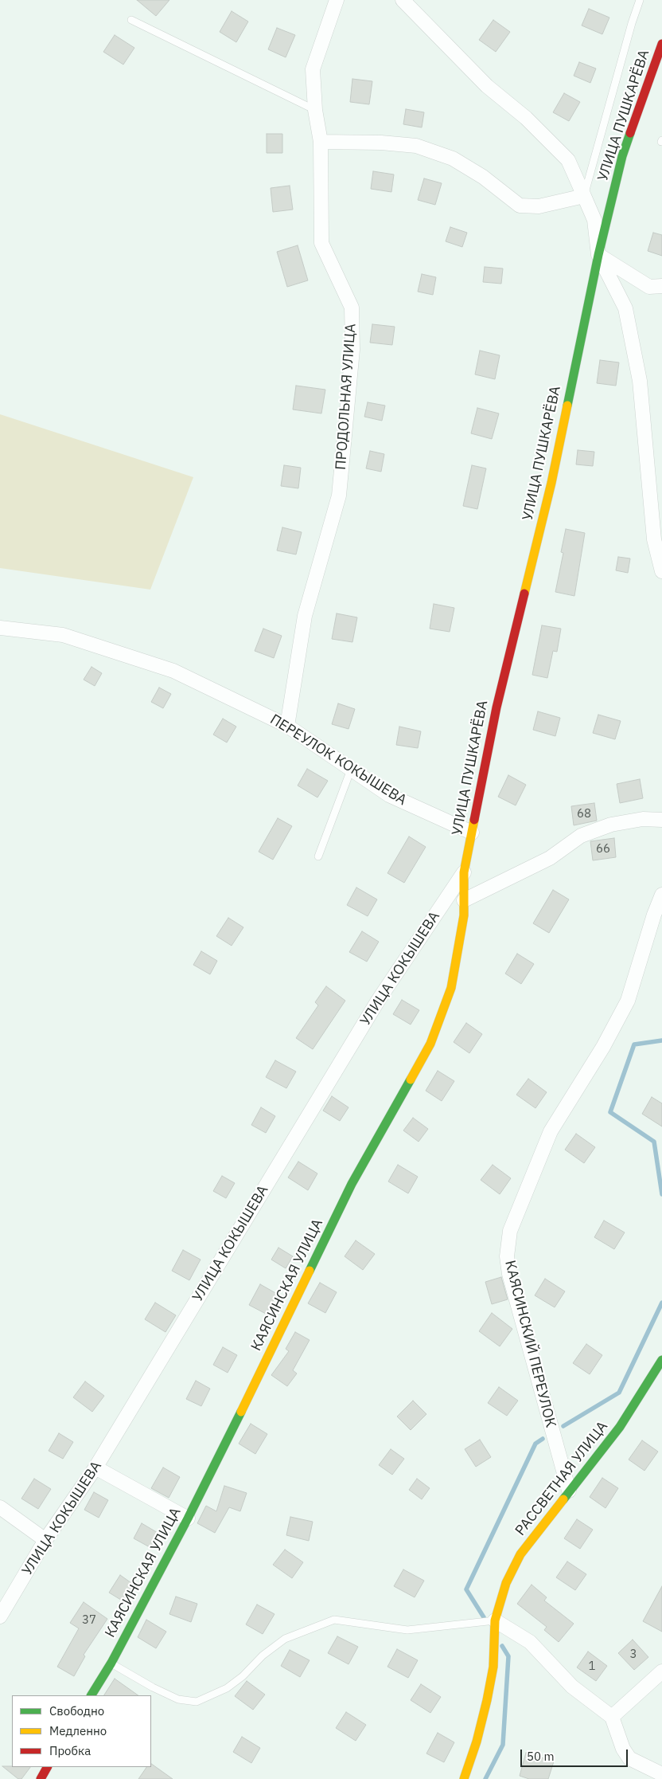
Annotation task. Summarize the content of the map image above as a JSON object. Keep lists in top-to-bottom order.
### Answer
{
  "streets": {
    "street": [
      "УЛИЦА ПУШКАРЁВА",
      "ПРОДОЛЬНАЯ УЛИЦА",
      "ПЕРЕУЛОК КОКЫШЕВА",
      "УЛИЦА КОКЫШЕВА",
      "КАЯСИНСКАЯ УЛИЦА",
      "КАЯСИНСКИЙ ПЕРЕУЛОК",
      "РАССВЕТНАЯ УЛИЦА"
    ]
  },
  "crossings": [
    ["УЛИЦА ПУШКАРЁВА", "ПЕРЕУЛОК КОКЫШЕВА"],
    ["УЛИЦА ПУШКАРЁВА", "УЛИЦА КОКЫШЕВА"],
    ["УЛИЦА ПУШКАРЁВА", "КАЯСИНСКАЯ УЛИЦА"],
    ["ПРОДОЛЬНАЯ УЛИЦА", "ПЕРЕУЛОК КОКЫШЕВА"],
    ["УЛИЦА КОКЫШЕВА", "КАЯСИНСКАЯ УЛИЦА"],
    ["КАЯСИНСКИЙ ПЕРЕУЛОК", "РАССВЕТНАЯ УЛИЦА"]
  ],
  "house_numbers": [
    "68",
    "66",
    "37",
    "3",
    "1"
  ],
  "legend": ["Свободно", "Медленно", "Пробка"],
  "scale_bar": "50 m"
}
